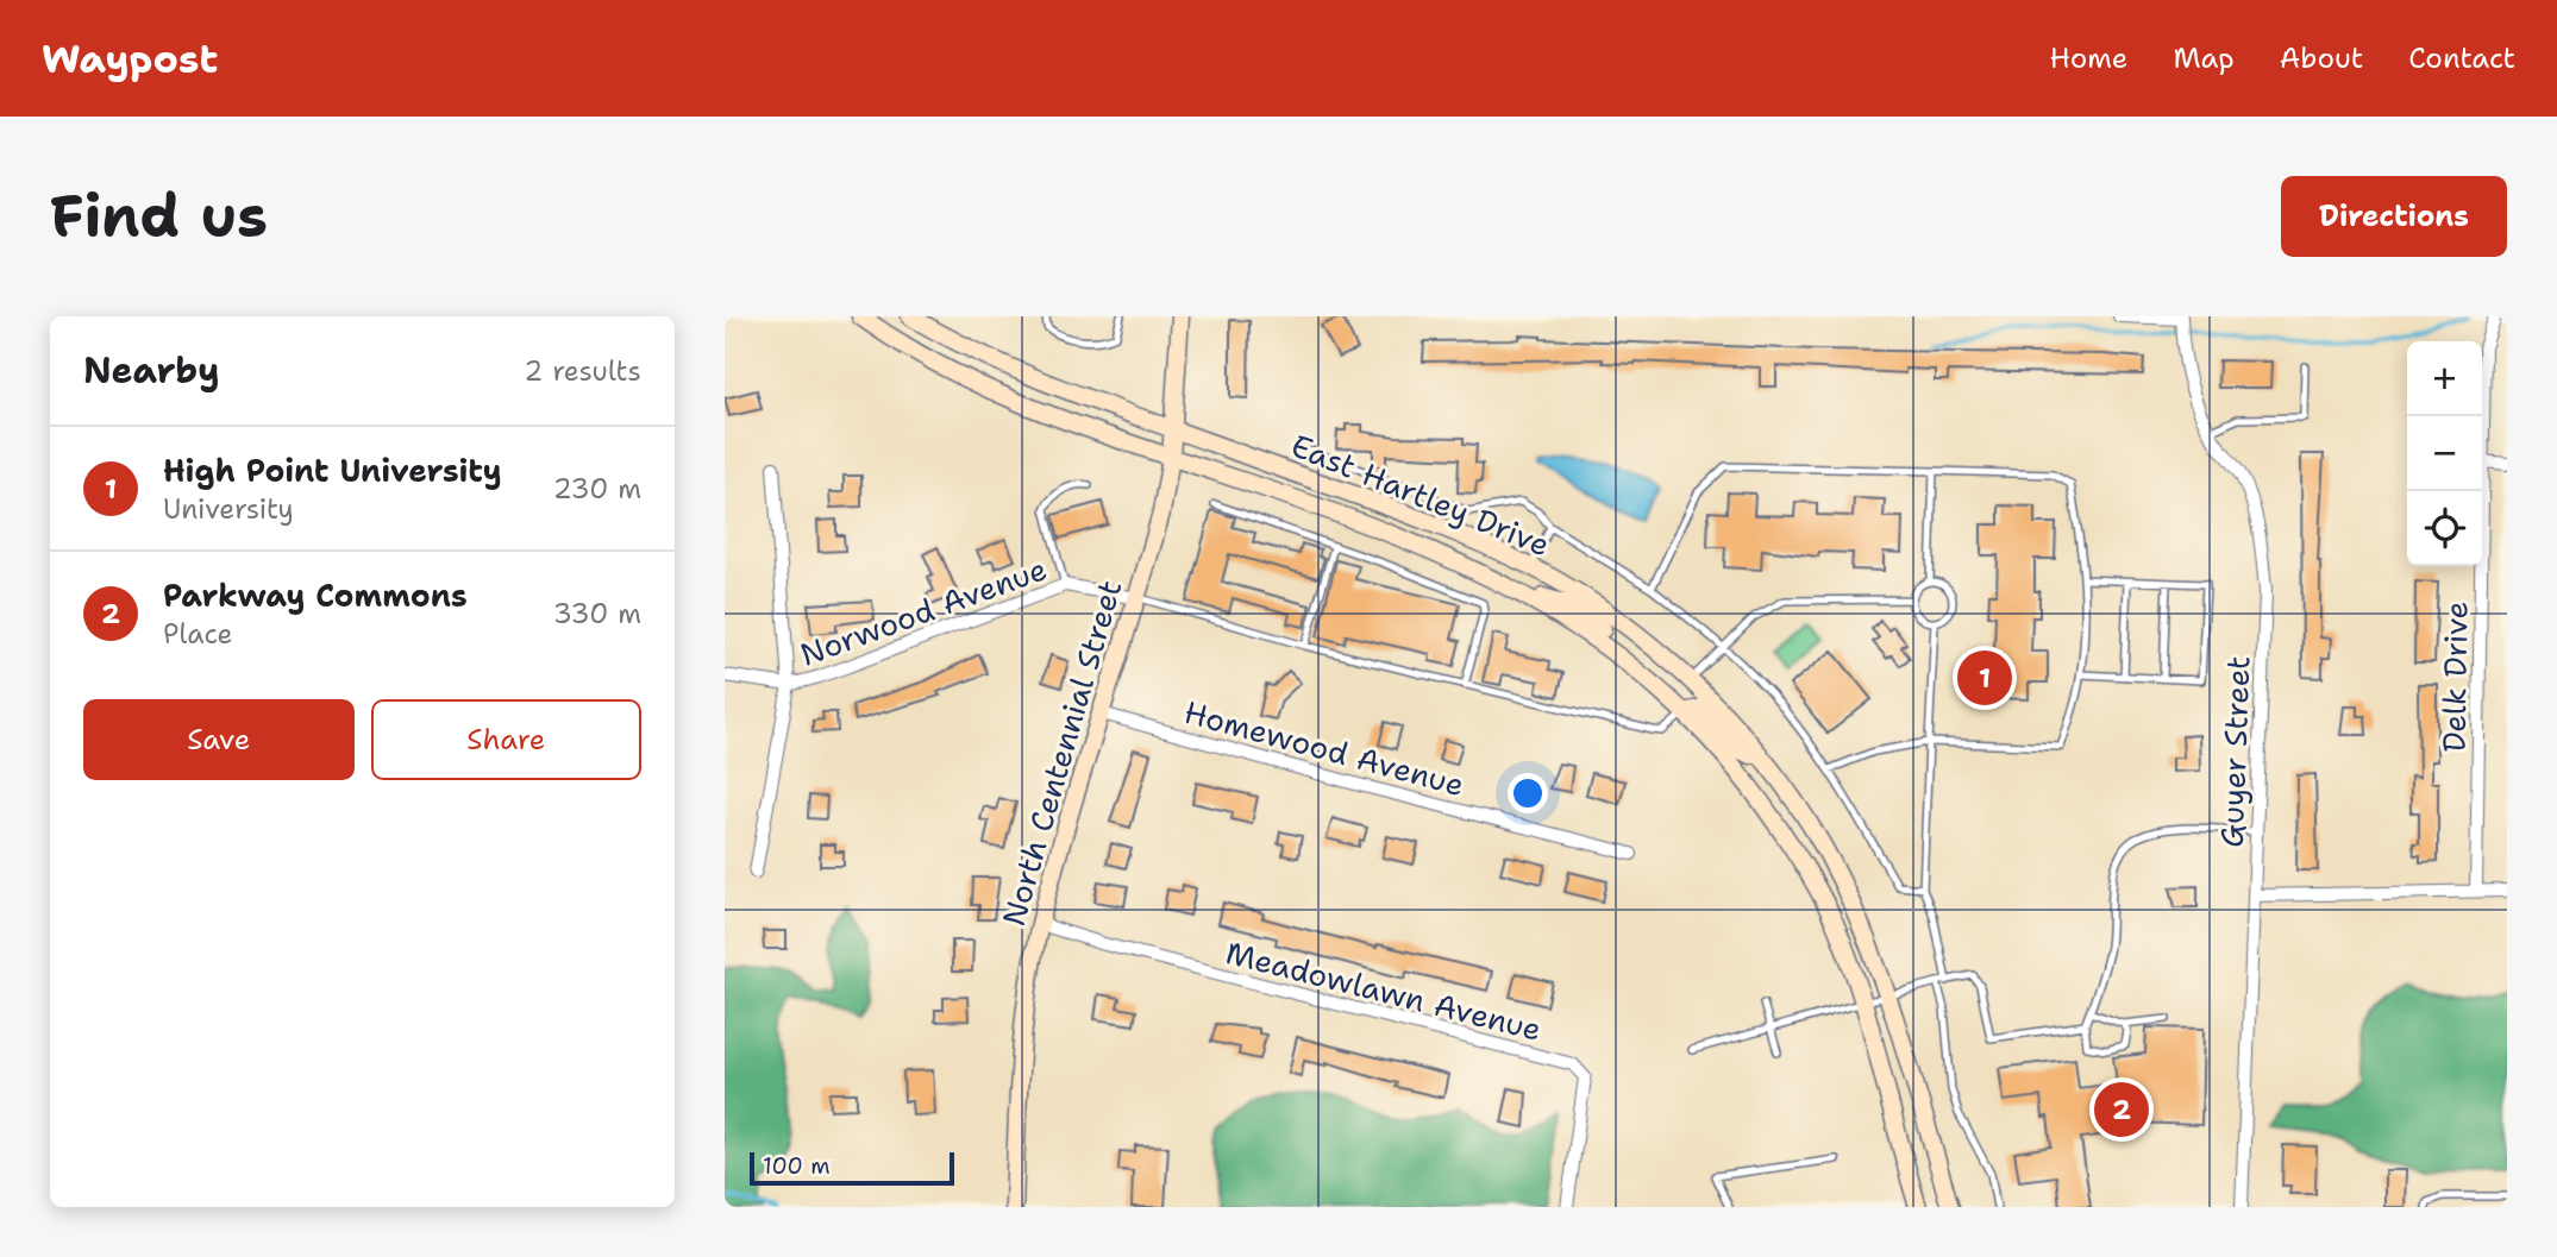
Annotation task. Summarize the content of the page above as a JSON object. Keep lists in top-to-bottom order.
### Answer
{
  "streets": {
    "main road": ["East Hartley Drive", "North Centennial Street"],
    "street": [
      "Norwood Avenue",
      "Delk Drive",
      "Homewood Avenue",
      "Guyer Street",
      "Meadowlawn Avenue"
    ]
  },
  "crossings": [
    ["East Hartley Drive", "North Centennial Street"],
    ["Norwood Avenue", "North Centennial Street"],
    ["Homewood Avenue", "North Centennial Street"],
    ["North Centennial Street", "Meadowlawn Avenue"]
  ],
  "scale_bar": "100 m",
  "page": {
    "header": "Waypost",
    "nav": [
      "Home",
      "Map",
      "About",
      "Contact"
    ],
    "buttons": [
      "Directions",
      ["Save", "Share"]
    ],
    "title": "Find us",
    "heading": ["Nearby", "2 results"],
    "map_buttons": ["+", "−"],
    "list": [
      {
        "mark": "1",
        "name": "High Point University",
        "note": "University",
        "value": "230 m"
      },
      {
        "mark": "2",
        "name": "Parkway Commons",
        "note": "Place",
        "value": "330 m"
      }
    ],
    "pins": ["1", "2"],
    "scale": "100 m"
  }
}
